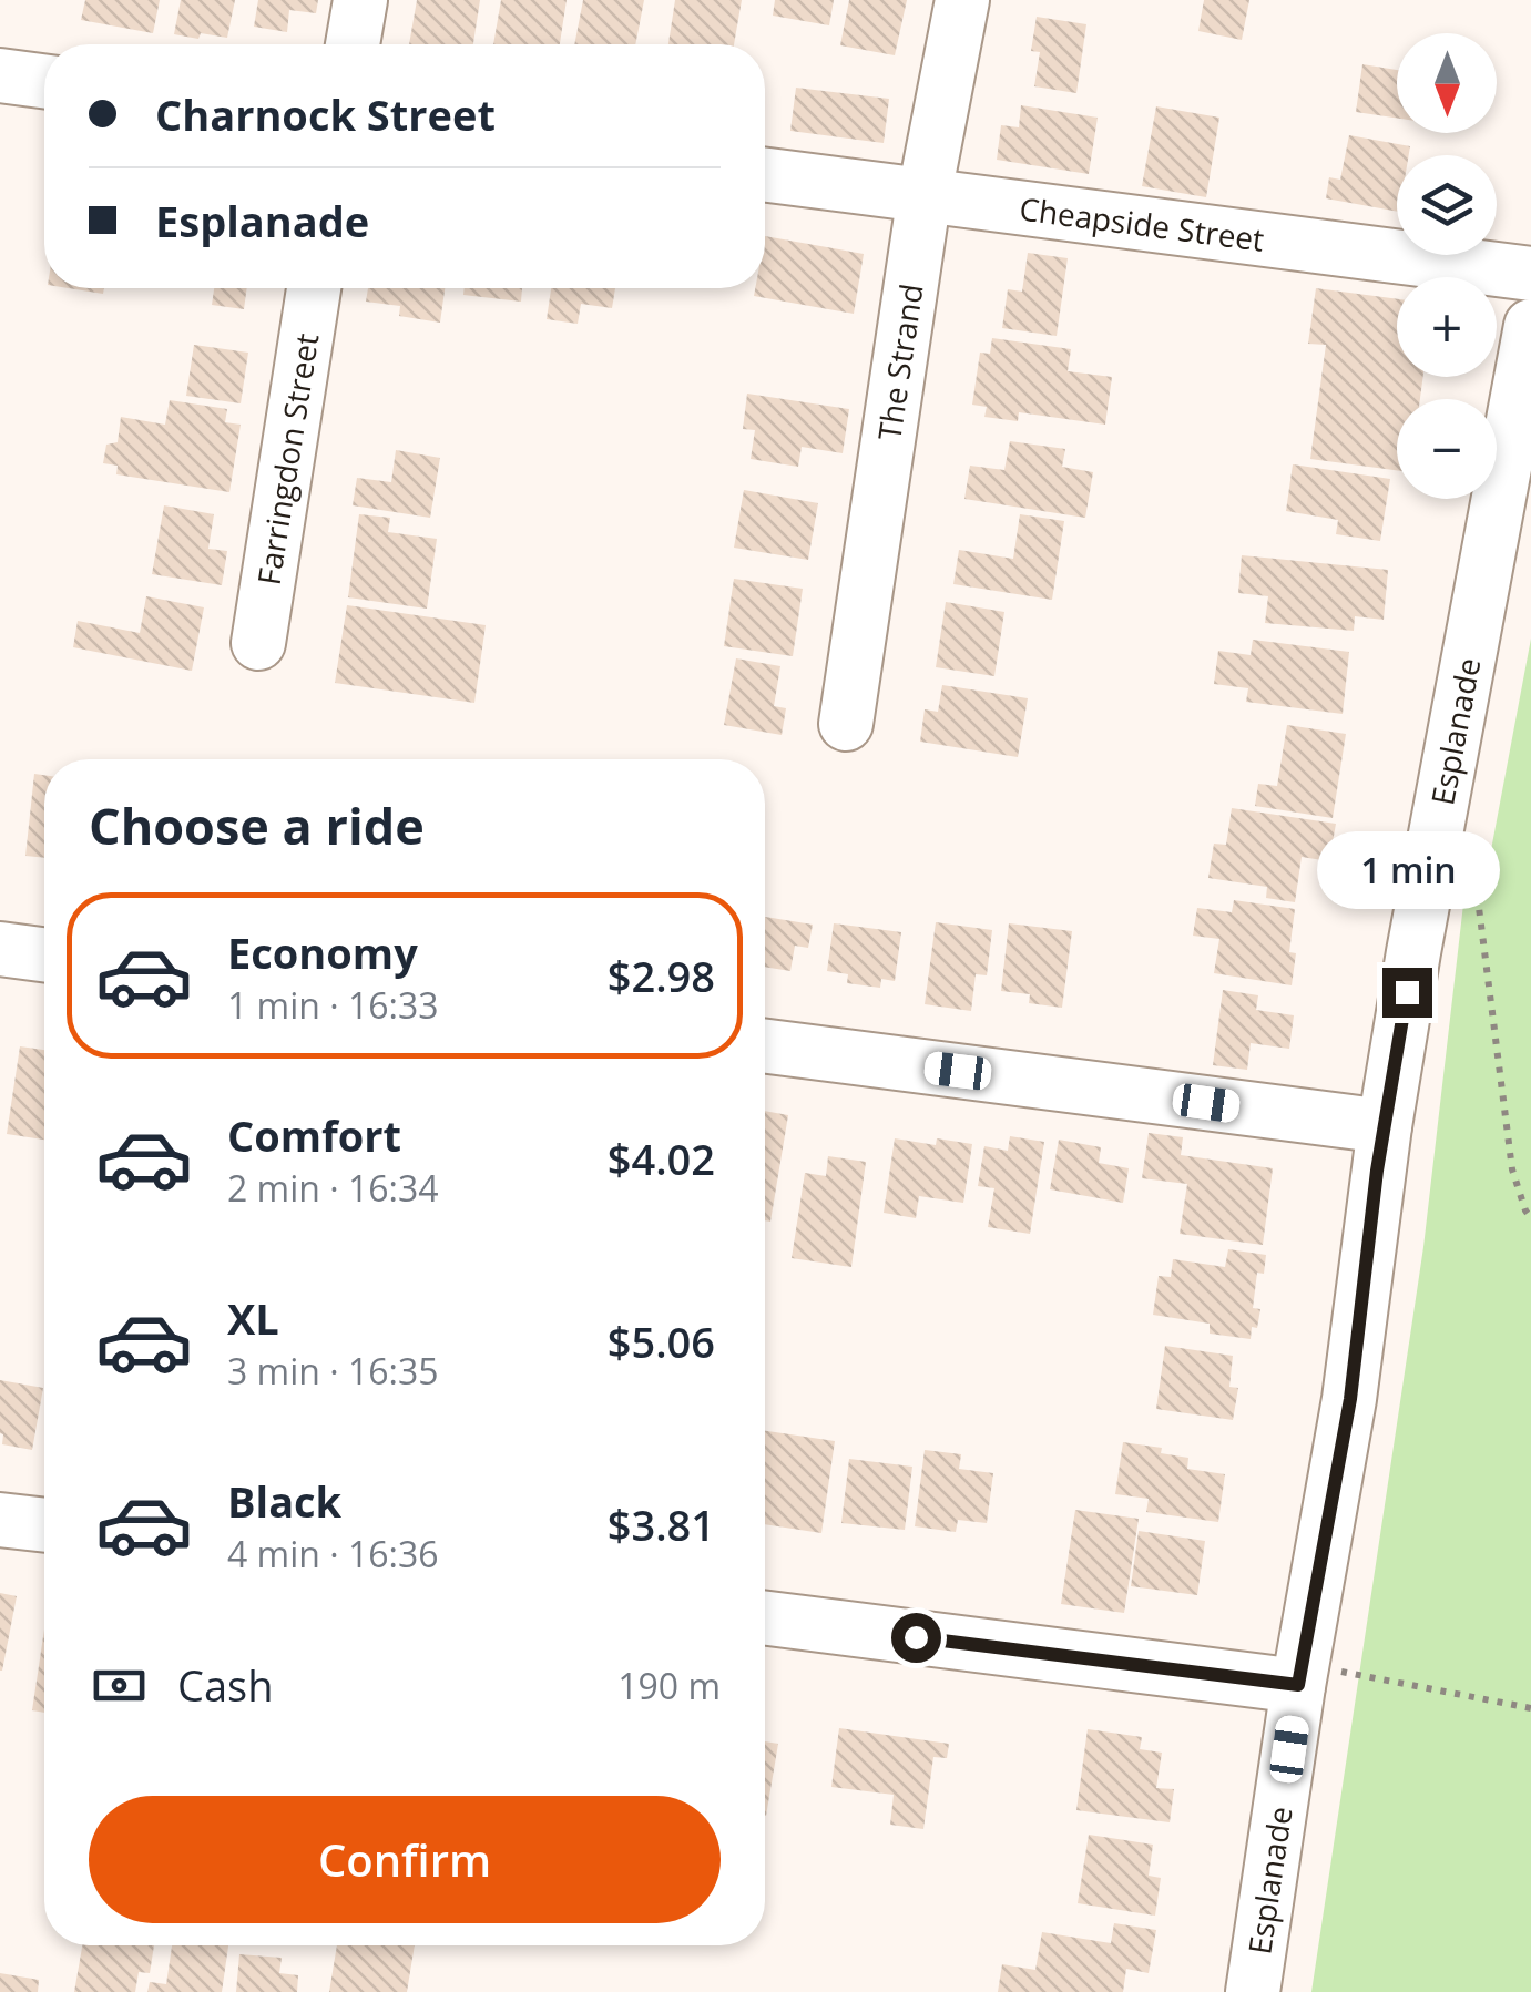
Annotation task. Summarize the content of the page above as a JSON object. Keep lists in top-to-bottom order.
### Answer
{
  "streets": {
    "street": [
      "Cheapside Street",
      "The Strand",
      "Farringdon Street",
      "Esplanade"
    ]
  },
  "crossings": [
    ["Cheapside Street", "The Strand"]
  ],
  "north": "bottom",
  "page": {
    "map_buttons": ["+", "−"],
    "banner": ["Charnock Street", "Esplanade"],
    "heading": "Choose a ride",
    "bubble": "1 min",
    "list": [
      {
        "name": "Economy",
        "note": "1 min · 16:33",
        "value": "$2.98"
      },
      {
        "name": "Comfort",
        "note": "2 min · 16:34",
        "value": "$4.02"
      },
      {
        "name": "XL",
        "note": "3 min · 16:35",
        "value": "$5.06"
      },
      {
        "name": "Black",
        "note": "4 min · 16:36",
        "value": "$3.81"
      }
    ],
    "pay": ["Cash", "190 m"],
    "buttons": "Confirm"
  }
}
